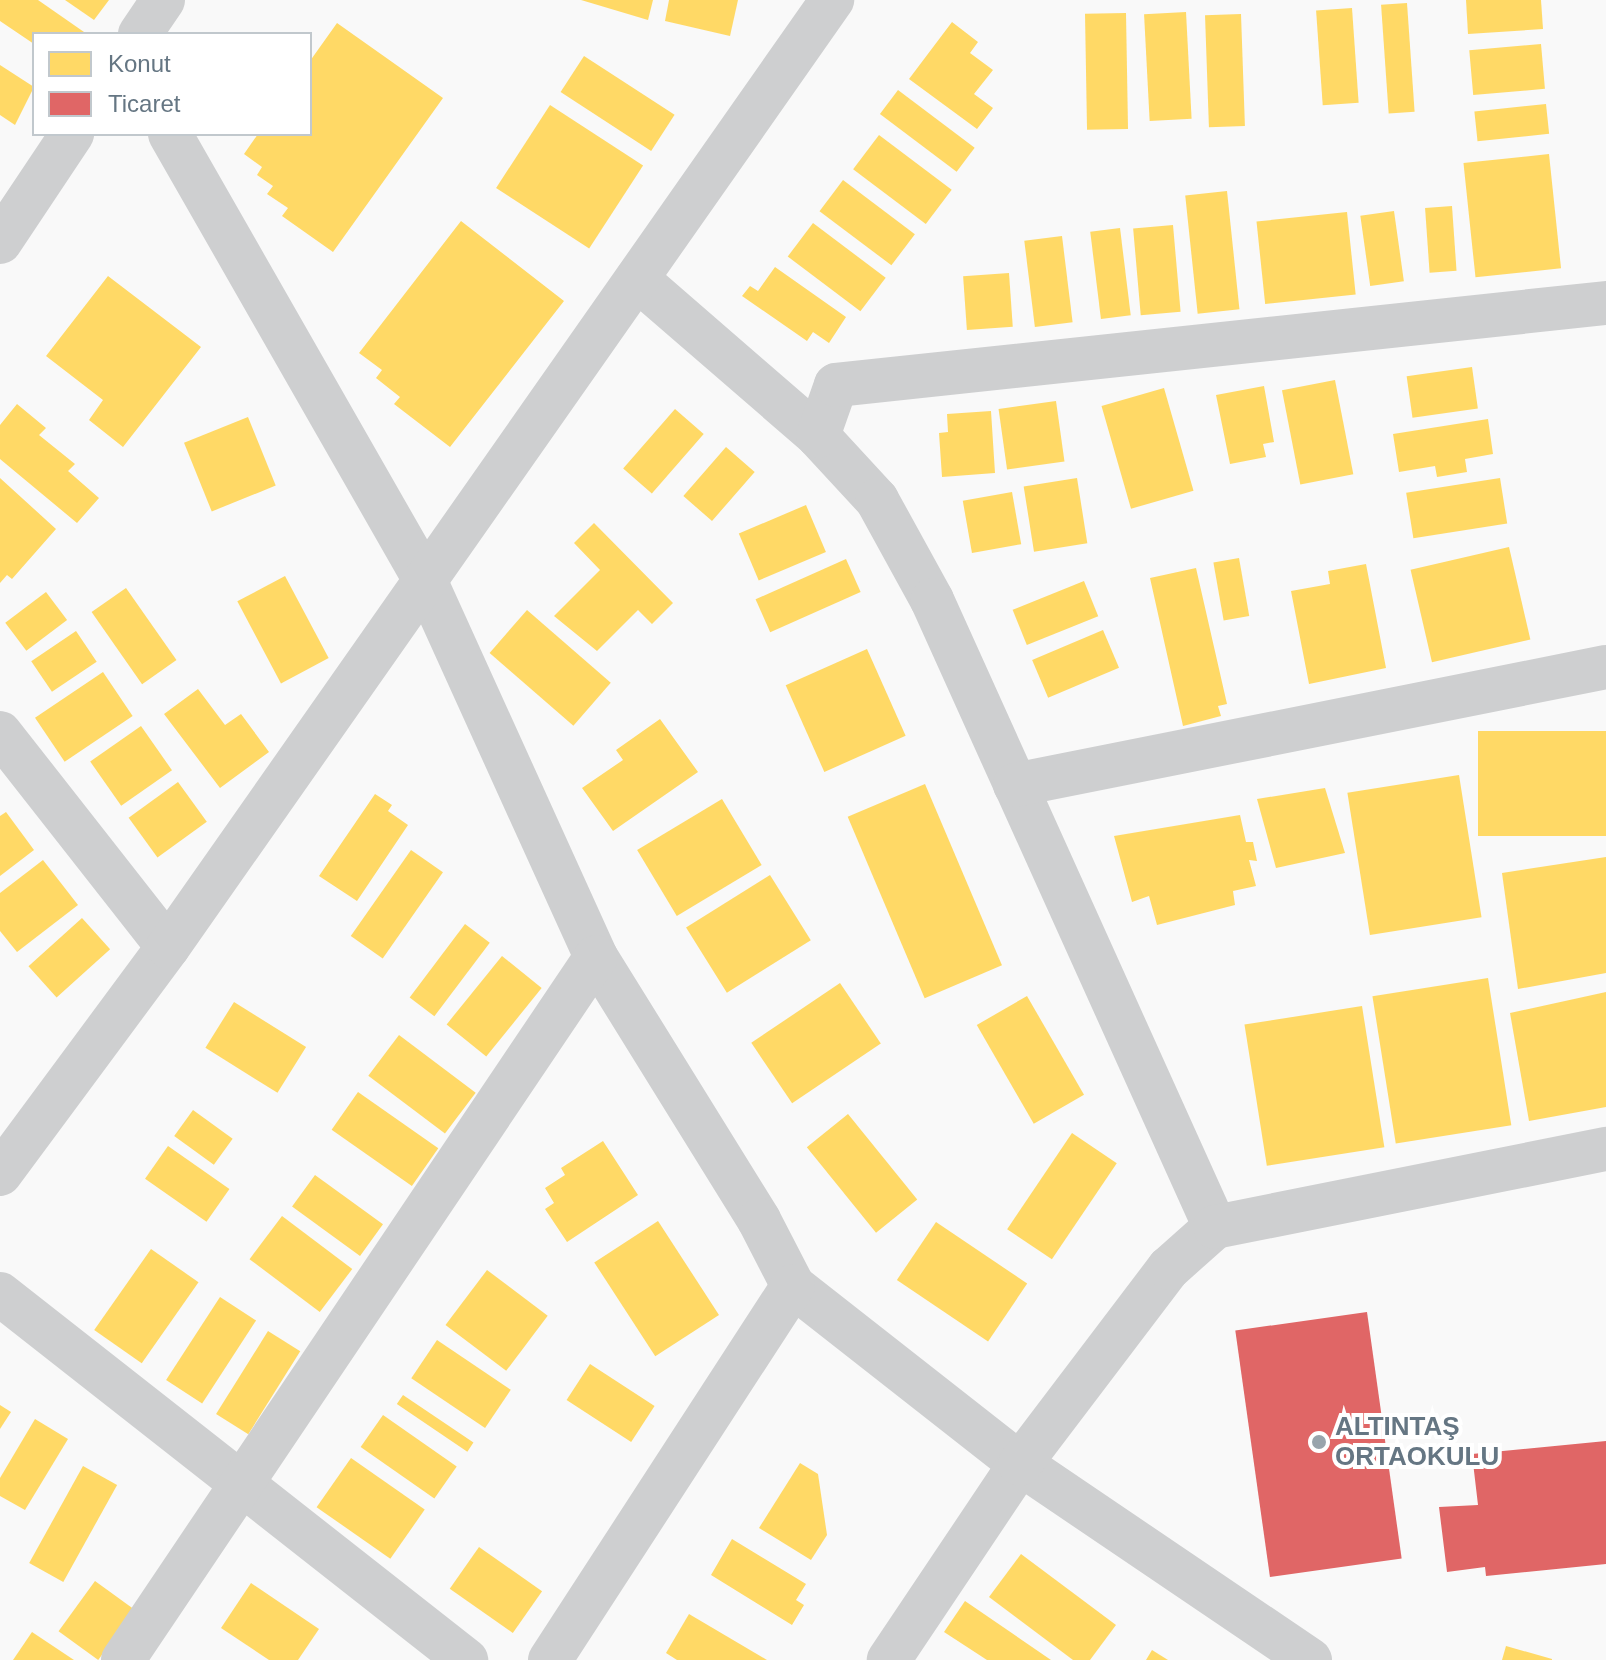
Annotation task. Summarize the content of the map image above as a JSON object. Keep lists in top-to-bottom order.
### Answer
{
  "places": ["ALTINTAŞ ORTAOKULU"],
  "legend": ["Konut", "Ticaret"]
}
